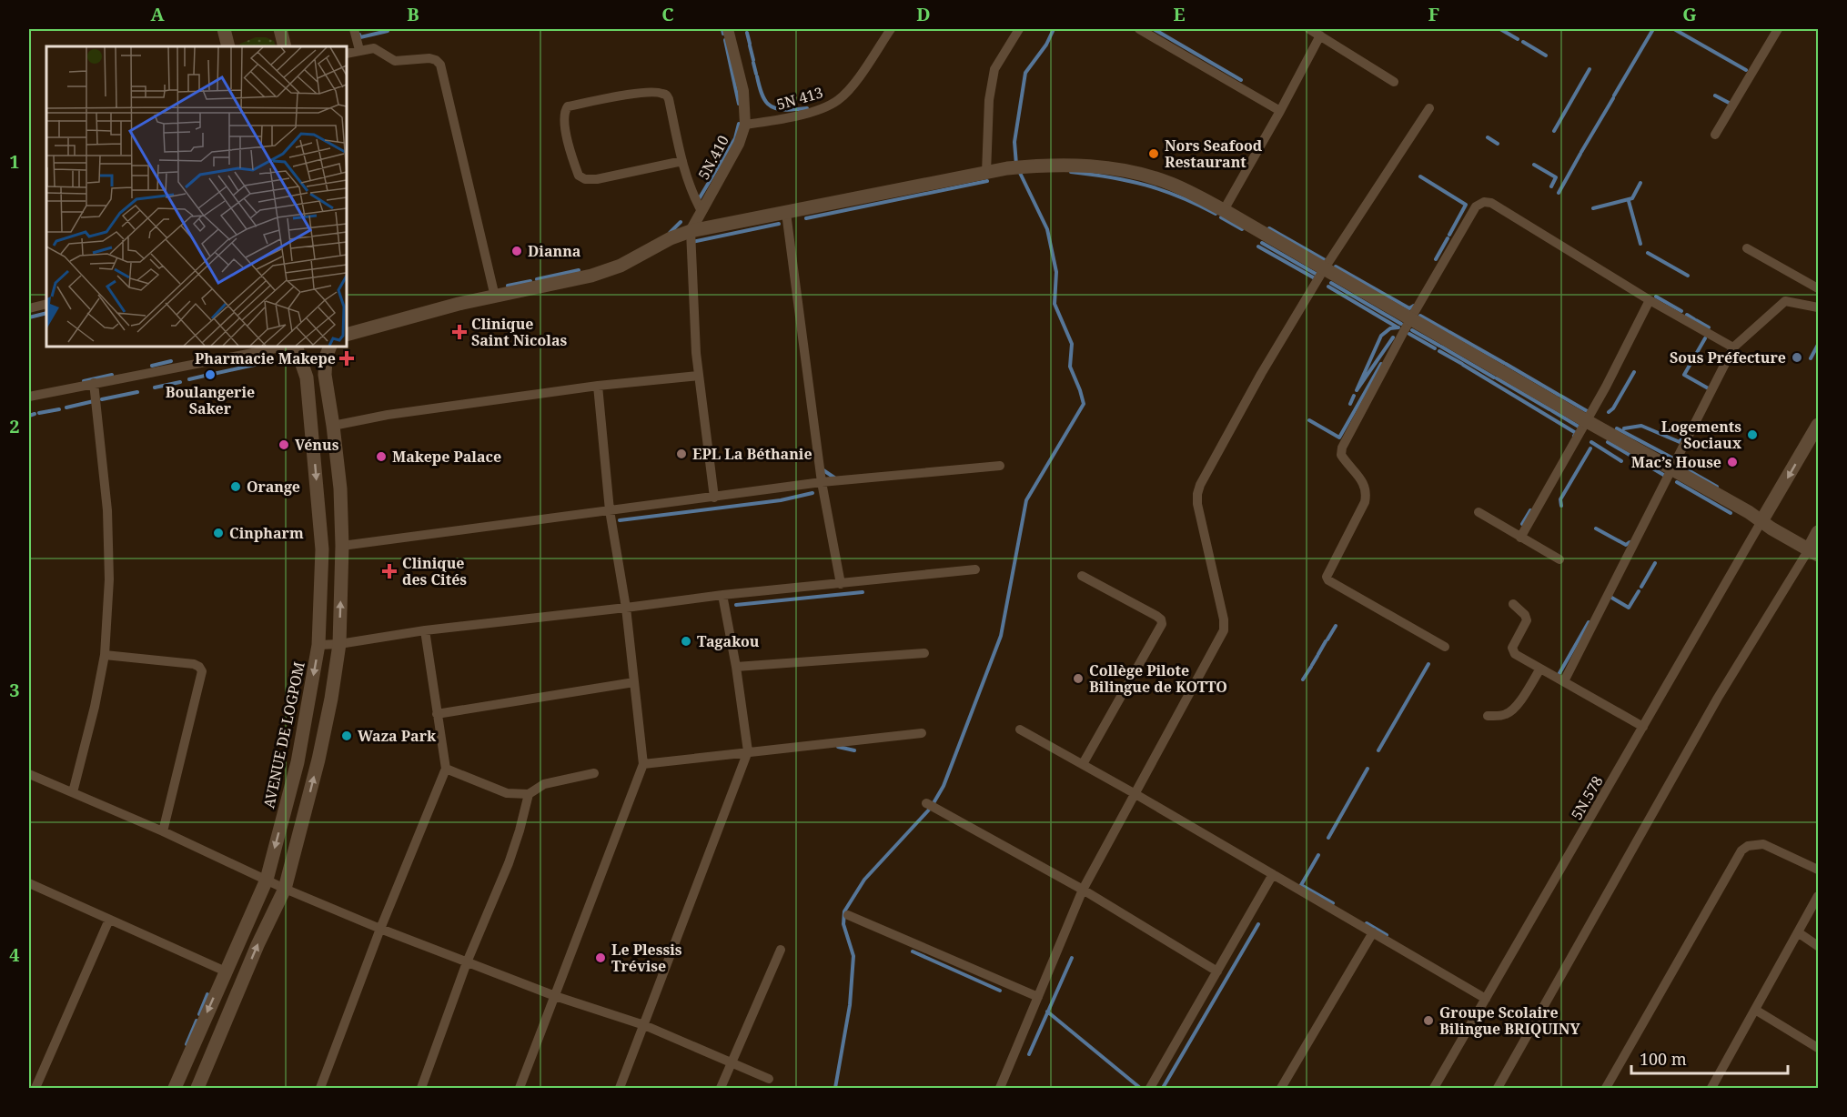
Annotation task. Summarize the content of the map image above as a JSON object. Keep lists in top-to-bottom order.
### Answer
{
  "streets": {
    "main road": ["AVENUE DE LOGPOM"],
    "street": ["5N 413", "5N.410", "5N.578"]
  },
  "crossings": [
    ["5N 413", "5N.410"]
  ],
  "places": {
    "other": [
      "Nors Seafood Restaurant",
      "Dianna",
      "Sous Préfecture",
      "Boulangerie Saker",
      "Logements Sociaux",
      "Vénus",
      "EPL La Béthanie",
      "Makepe Palace",
      "Mac’s House",
      "Orange",
      "Cinpharm",
      "Tagakou",
      "Collège Pilote Bilingue de KOTTO",
      "Waza Park",
      "Le Plessis Trévise",
      "Groupe Scolaire Bilingue BRIQUINY"
    ],
    "health": ["Clinique Saint Nicolas", "Pharmacie Makepe", "Clinique des Cités"]
  },
  "scale_bar": "100 m",
  "grid": {
    "columns": [
      "A",
      "B",
      "C",
      "D",
      "E",
      "F",
      "G"
    ],
    "rows": [
      "1",
      "2",
      "3",
      "4"
    ]
  }
}
